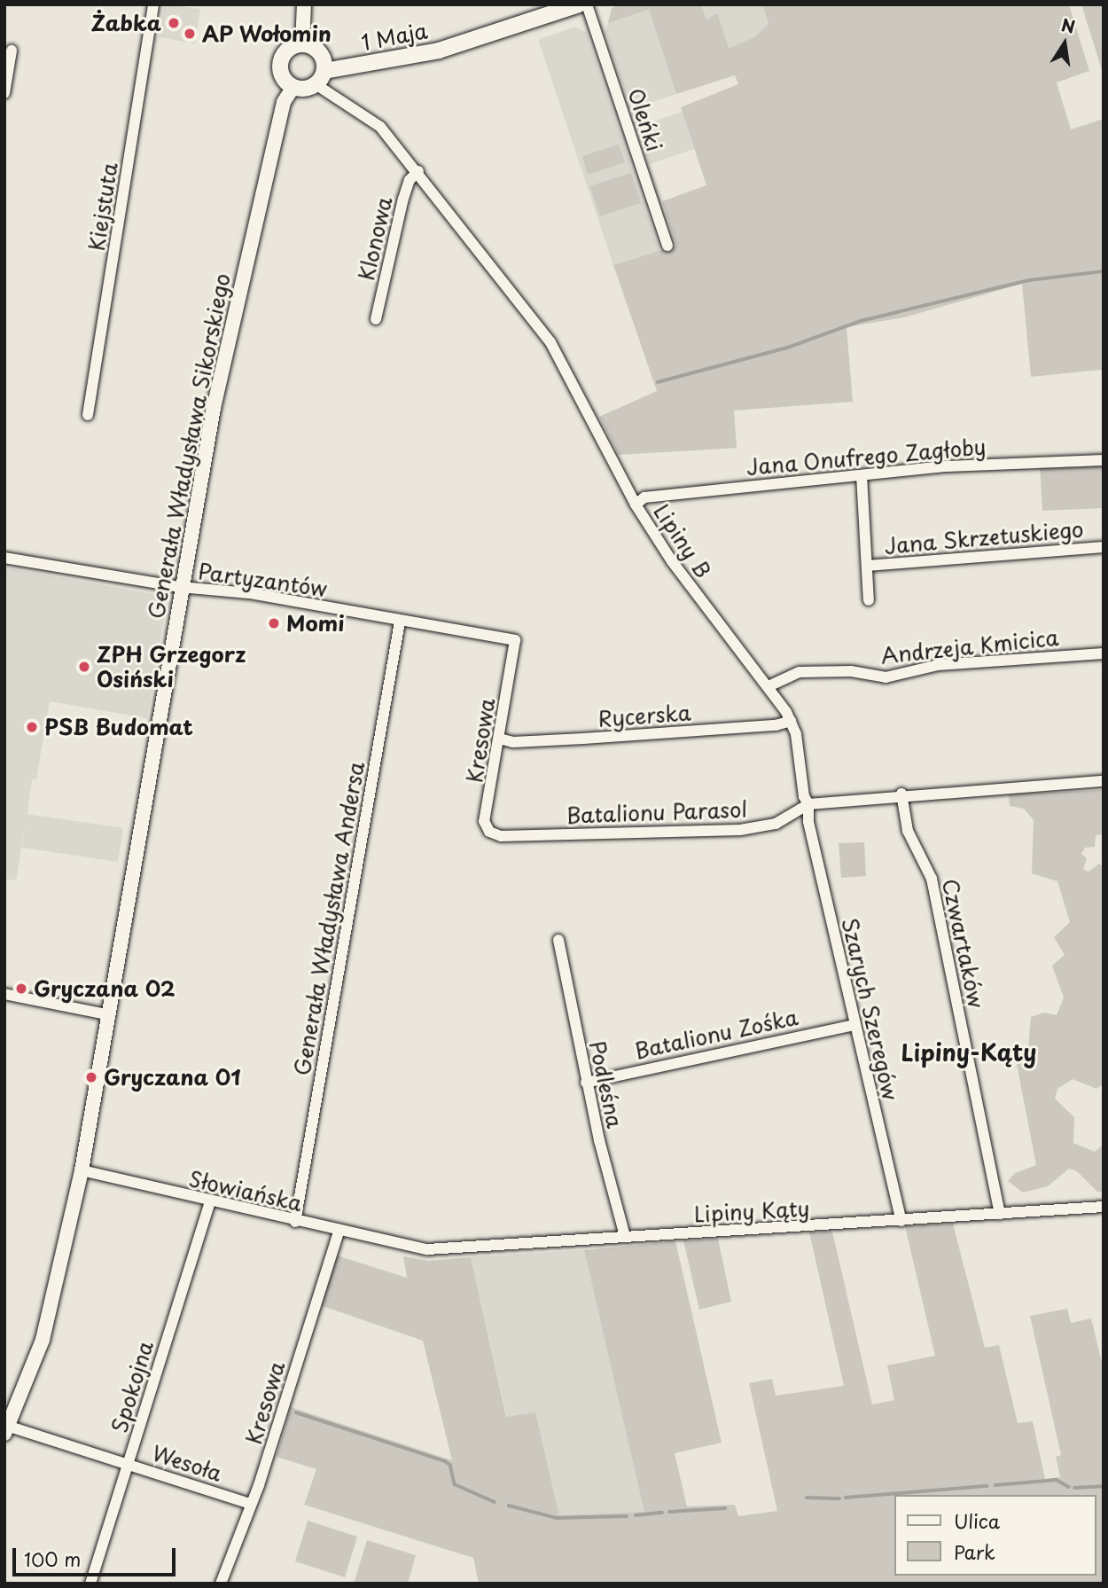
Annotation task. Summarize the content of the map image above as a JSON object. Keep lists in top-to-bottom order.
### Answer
{
  "streets": {
    "main road": ["1 Maja"],
    "street": [
      "Oleńki",
      "Kiejstuta",
      "Klonowa",
      "Generała Władysława Sikorskiego",
      "Jana Onufrego Zagłoby",
      "Jana Skrzetuskiego",
      "Lipiny B",
      "Partyzantów",
      "Andrzeja Kmicica",
      "Rycerska",
      "Kresowa",
      "Batalionu Parasol",
      "Generała Władysława Andersa",
      "Czwartaków",
      "Szarych Szeregów",
      "Batalionu Zośka",
      "Podleśna",
      "Słowiańska",
      "Lipiny Kąty",
      "Spokojna",
      "Wesoła"
    ]
  },
  "crossings": [
    ["1 Maja", "Generała Władysława Sikorskiego"],
    ["1 Maja", "Lipiny B"],
    ["Klonowa", "Lipiny B"],
    ["Generała Władysława Sikorskiego", "Lipiny B"],
    ["Generała Władysława Sikorskiego", "Partyzantów"],
    ["Generała Władysława Sikorskiego", "Słowiańska"],
    ["Generała Władysława Sikorskiego", "Wesoła"],
    ["Jana Onufrego Zagłoby", "Lipiny B"],
    ["Lipiny B", "Andrzeja Kmicica"],
    ["Lipiny B", "Rycerska"],
    ["Lipiny B", "Batalionu Parasol"],
    ["Lipiny B", "Szarych Szeregów"],
    ["Partyzantów", "Kresowa"],
    ["Partyzantów", "Generała Władysława Andersa"],
    ["Rycerska", "Kresowa"],
    ["Kresowa", "Batalionu Parasol"],
    ["Kresowa", "Słowiańska"],
    ["Kresowa", "Wesoła"],
    ["Batalionu Parasol", "Szarych Szeregów"],
    ["Generała Władysława Andersa", "Słowiańska"],
    ["Czwartaków", "Lipiny Kąty"],
    ["Szarych Szeregów", "Batalionu Zośka"],
    ["Szarych Szeregów", "Lipiny Kąty"],
    ["Batalionu Zośka", "Podleśna"],
    ["Podleśna", "Lipiny Kąty"],
    ["Słowiańska", "Lipiny Kąty"],
    ["Słowiańska", "Spokojna"],
    ["Spokojna", "Wesoła"]
  ],
  "districts": ["Lipiny-Kąty"],
  "places": [
    "Żabka",
    "AP Wołomin",
    "Momi",
    "ZPH Grzegorz Osiński",
    "PSB Budomat",
    "Gryczana 02",
    "Gryczana 01"
  ],
  "legend": ["Ulica", "Park"],
  "scale_bar": "100 m",
  "north": "top"
}
